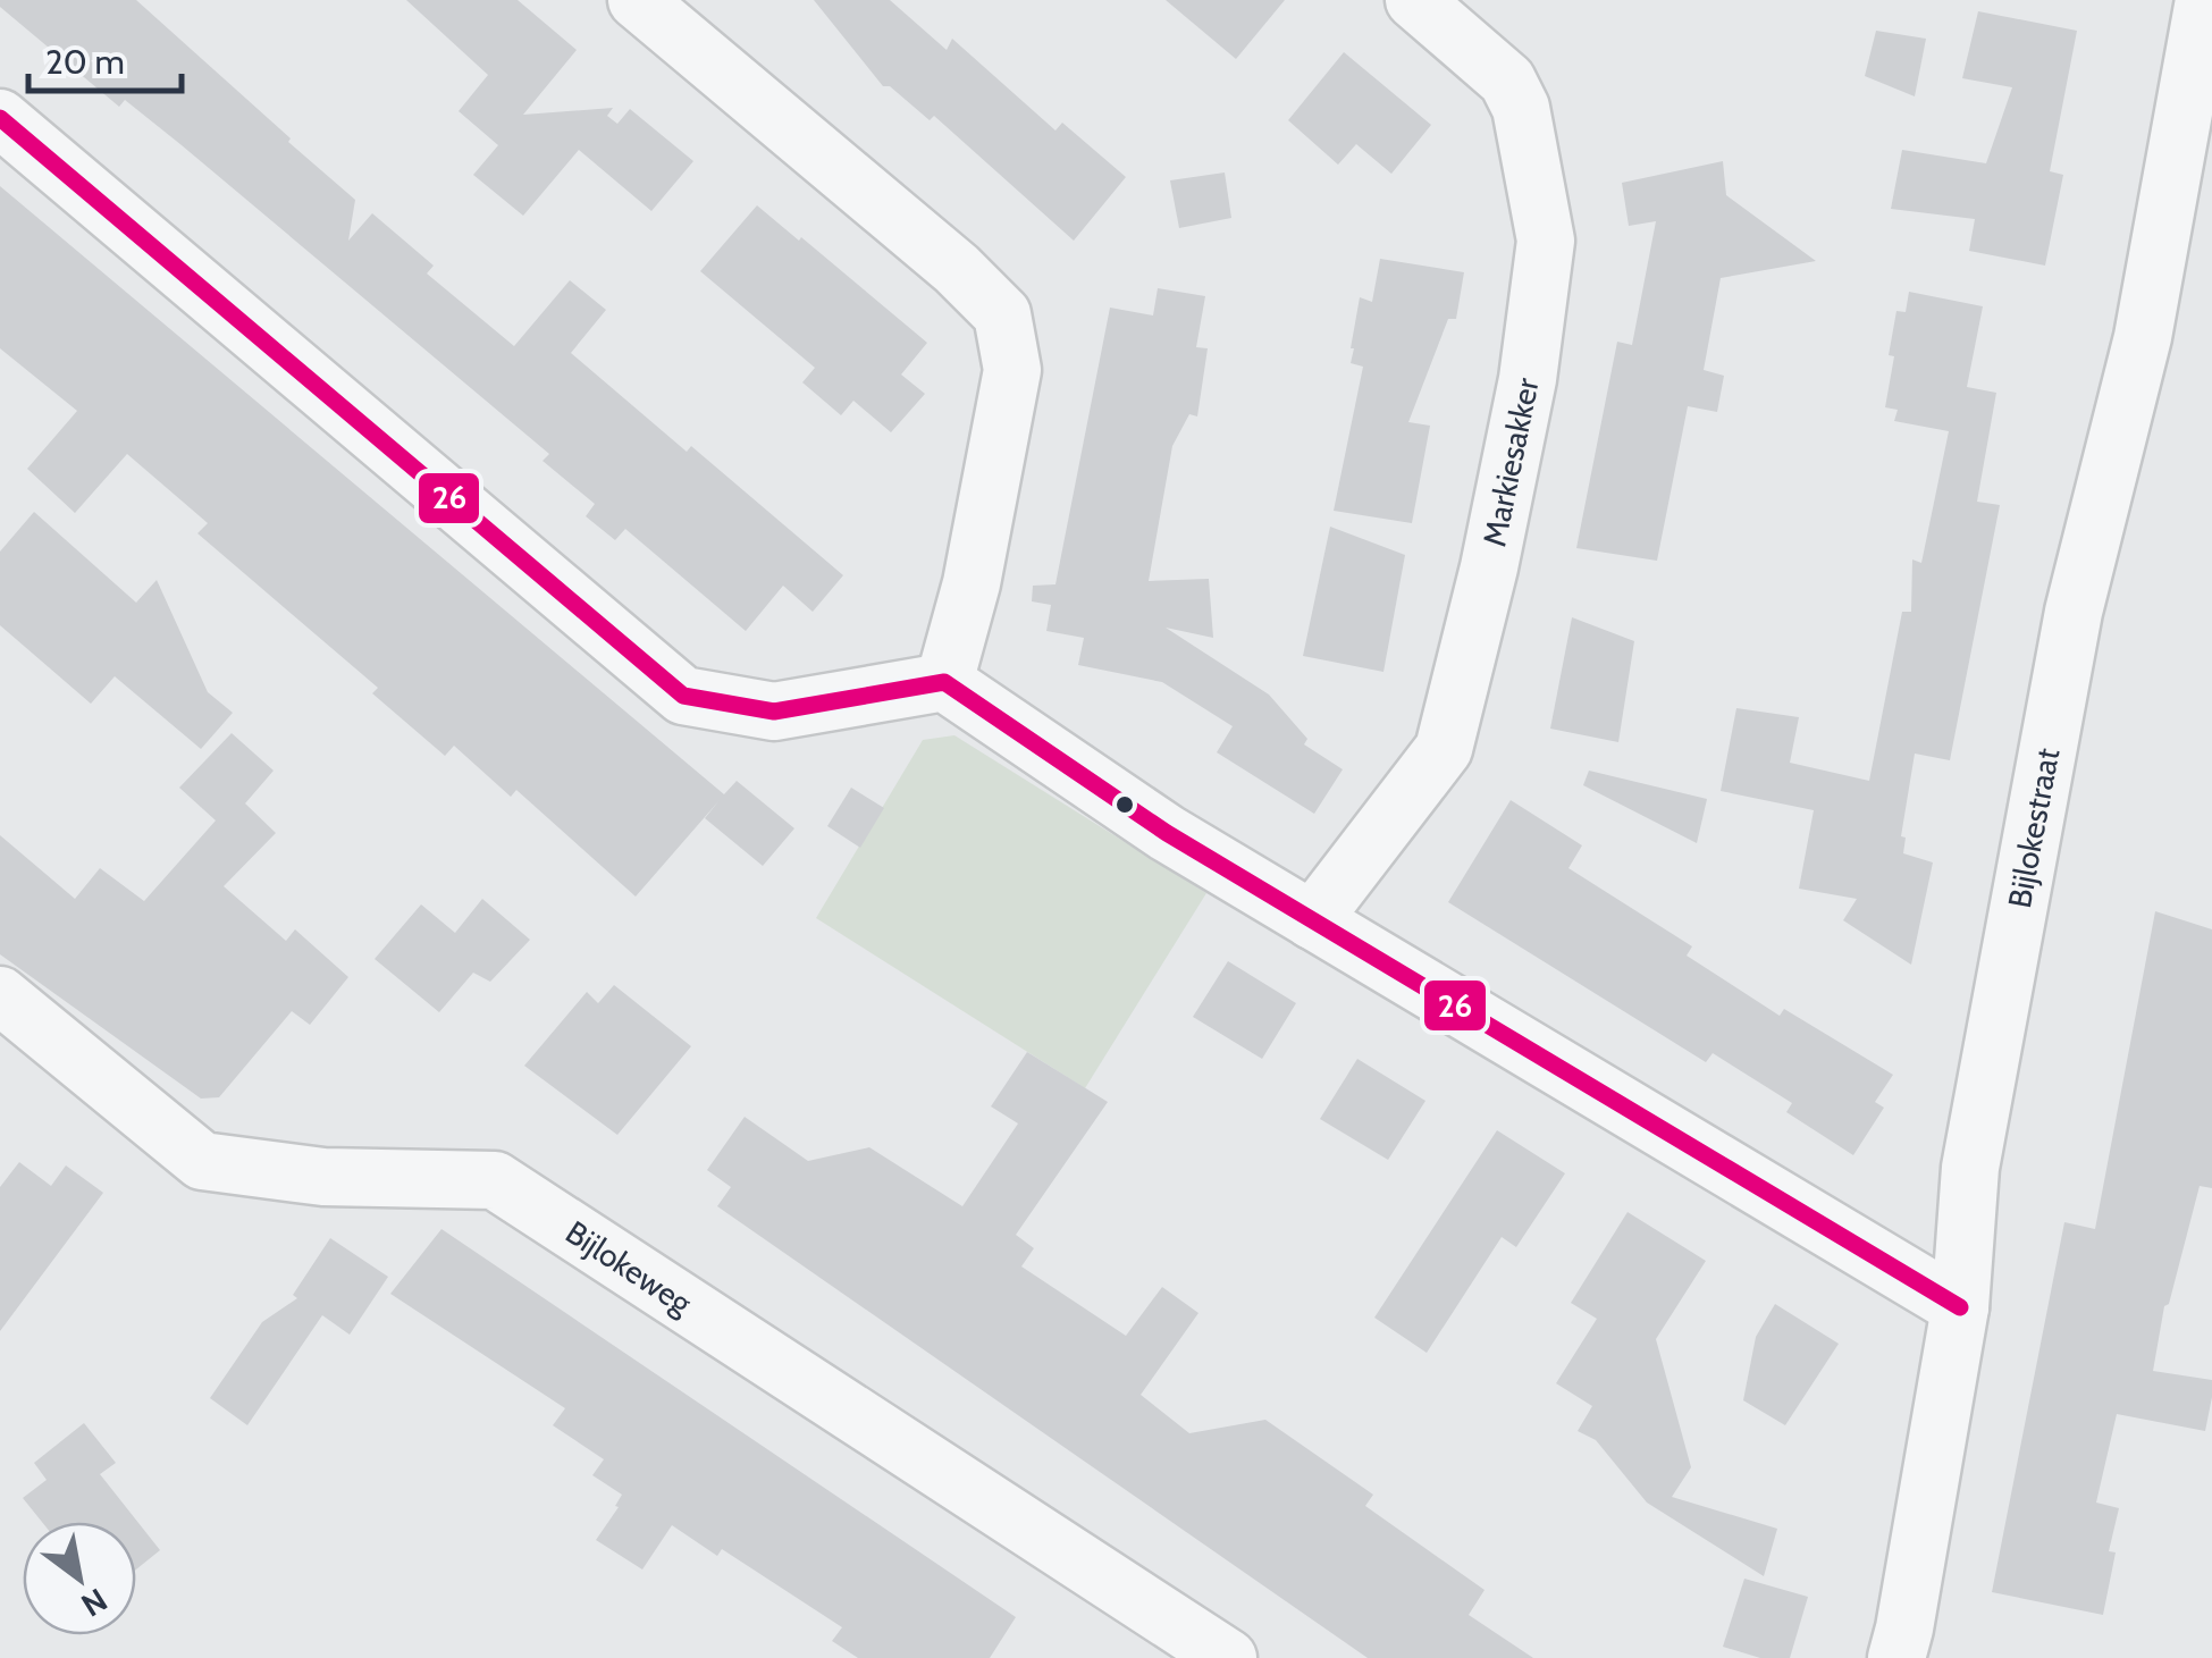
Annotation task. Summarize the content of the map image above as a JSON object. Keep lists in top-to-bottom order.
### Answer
{
  "streets": {
    "street": ["Markiesakker", "Bijlokestraat", "Bijlokeweg"]
  },
  "lines": ["transit line 26"],
  "scale_bar": "20 m",
  "north": "bottom right"
}
